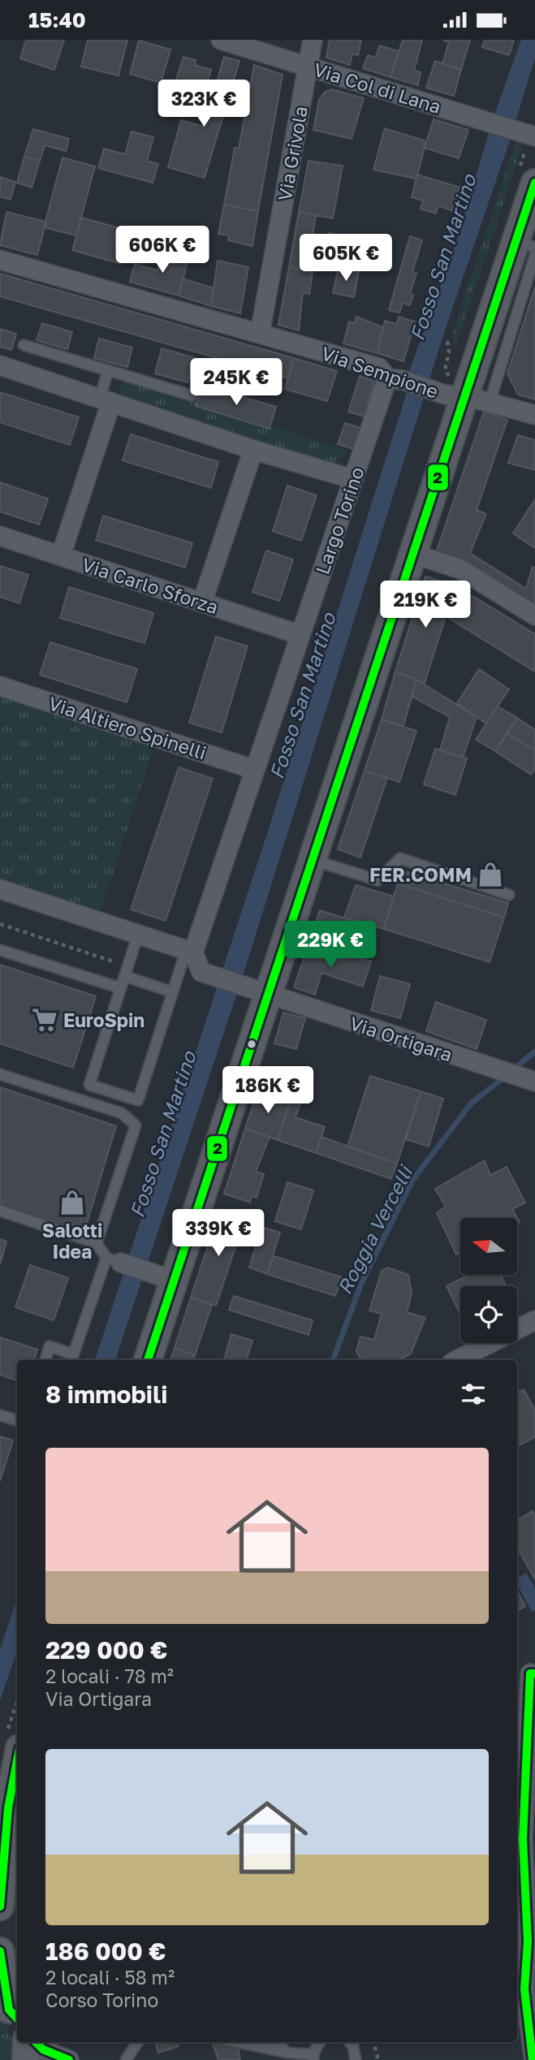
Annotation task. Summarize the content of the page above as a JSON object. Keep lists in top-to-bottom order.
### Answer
{
  "streets": {
    "street": [
      "Via Col di Lana",
      "Via Grivola",
      "Via Sempione",
      "Largo Torino",
      "Via Carlo Sforza",
      "Via Altiero Spinelli",
      "Via Ortigara"
    ]
  },
  "crossings": [
    ["Via Col di Lana", "Via Grivola"],
    ["Via Grivola", "Via Sempione"],
    ["Via Sempione", "Largo Torino"],
    ["Largo Torino", "Via Carlo Sforza"],
    ["Largo Torino", "Via Altiero Spinelli"],
    ["Largo Torino", "Via Ortigara"]
  ],
  "water": ["Fosso San Martino", "Roggia Vercelli"],
  "places": {
    "shop": ["FER.COMM", "Salotti Idea"],
    "supermarket": ["EuroSpin"]
  },
  "lines": ["transit line 2"],
  "north": "left",
  "page": {
    "status": "15:40",
    "price": [
      "323K €",
      "606K €",
      "605K €",
      "245K €",
      "219K €",
      "229K €",
      "186K €",
      "339K €"
    ],
    "heading": "8 immobili",
    "list": [
      {
        "name": "229 000 €",
        "note": "2 locali · 78 m² · Via Ortigara"
      },
      {
        "name": "186 000 €",
        "note": "2 locali · 58 m² · Corso Torino"
      }
    ]
  }
}
